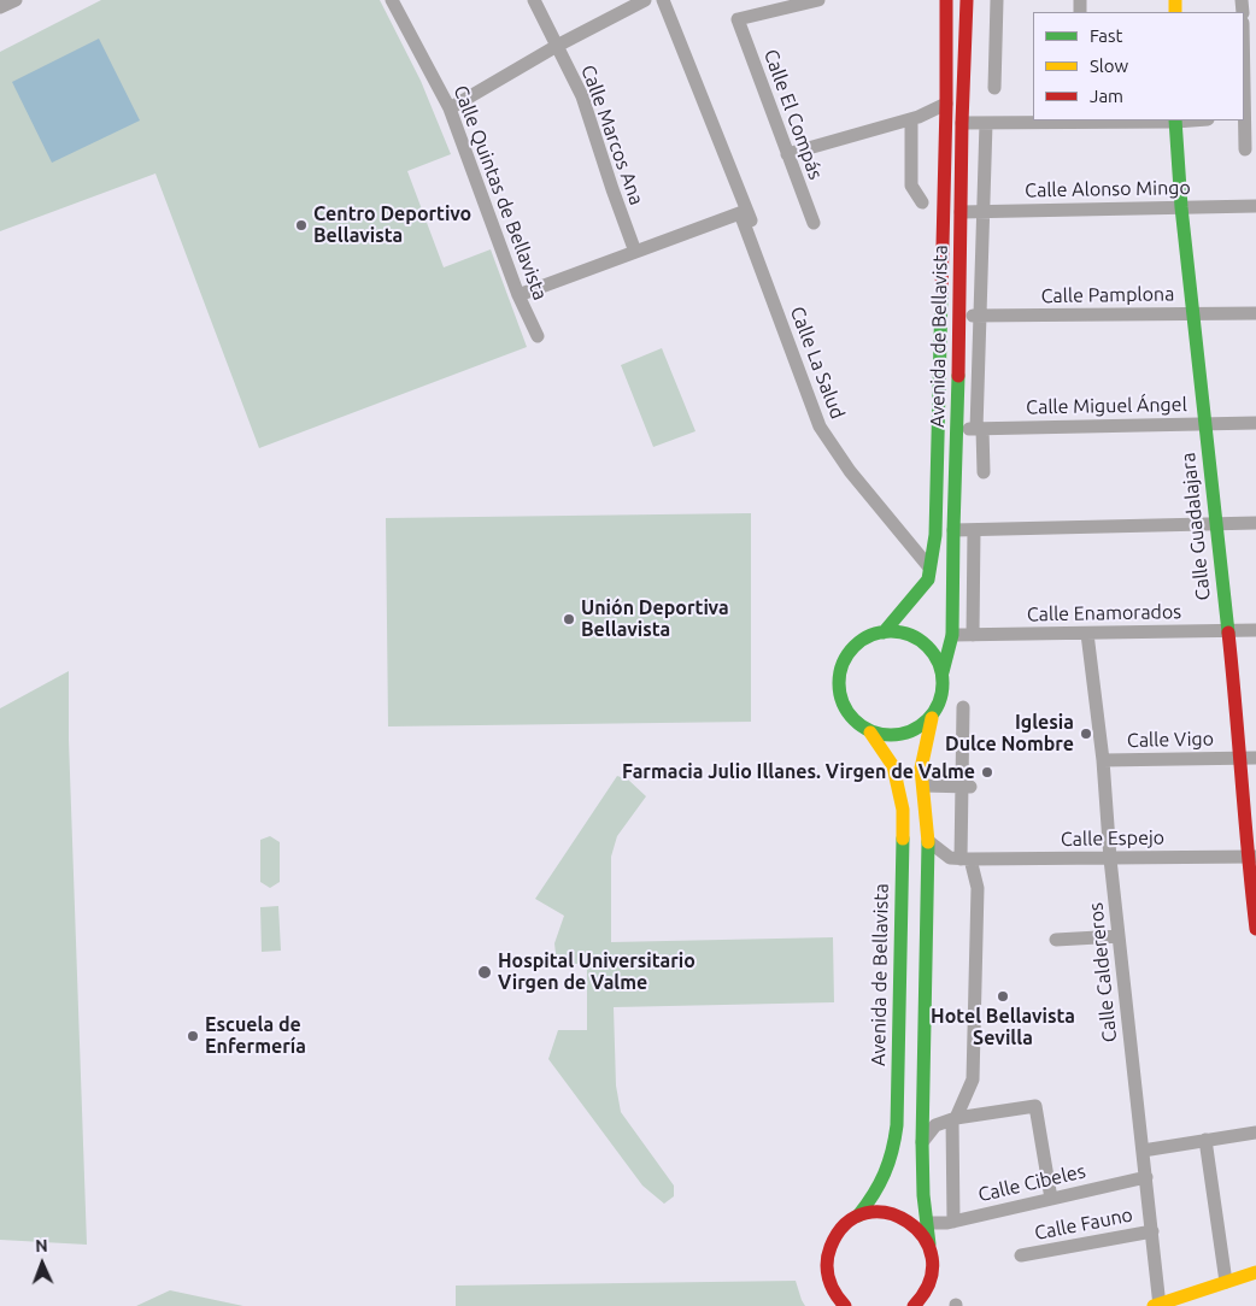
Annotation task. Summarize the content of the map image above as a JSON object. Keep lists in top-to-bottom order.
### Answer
{
  "streets": {
    "main road": ["Avenida de Bellavista", "Calle Guadalajara"],
    "street": [
      "Calle El Compás",
      "Calle Marcos Ana",
      "Calle Alonso Mingo",
      "Calle Quintas de Bellavista",
      "Calle Pamplona",
      "Calle La Salud",
      "Calle Miguel Ángel",
      "Calle Enamorados",
      "Calle Vigo",
      "Calle Espejo",
      "Calle Caldereros",
      "Calle Cibeles",
      "Calle Fauno"
    ]
  },
  "crossings": [
    ["Calle Alonso Mingo", "Avenida de Bellavista"],
    ["Calle Alonso Mingo", "Calle Guadalajara"],
    ["Calle Pamplona", "Avenida de Bellavista"],
    ["Calle Pamplona", "Calle Guadalajara"],
    ["Avenida de Bellavista", "Calle La Salud"],
    ["Avenida de Bellavista", "Calle Miguel Ángel"],
    ["Avenida de Bellavista", "Calle Enamorados"],
    ["Calle Miguel Ángel", "Calle Guadalajara"],
    ["Calle Guadalajara", "Calle Enamorados"],
    ["Calle Guadalajara", "Calle Vigo"],
    ["Calle Guadalajara", "Calle Espejo"],
    ["Calle Enamorados", "Calle Caldereros"],
    ["Calle Vigo", "Calle Caldereros"],
    ["Calle Espejo", "Calle Caldereros"],
    ["Calle Caldereros", "Calle Cibeles"],
    ["Calle Caldereros", "Calle Fauno"]
  ],
  "places": [
    "Centro Deportivo Bellavista",
    "Unión Deportiva Bellavista",
    "Iglesia Dulce Nombre",
    "Farmacia Julio Illanes. Virgen de Valme",
    "Hospital Universitario Virgen de Valme",
    "Hotel Bellavista Sevilla",
    "Escuela de Enfermería"
  ],
  "legend": ["Fast", "Slow", "Jam"],
  "north": "top"
}
